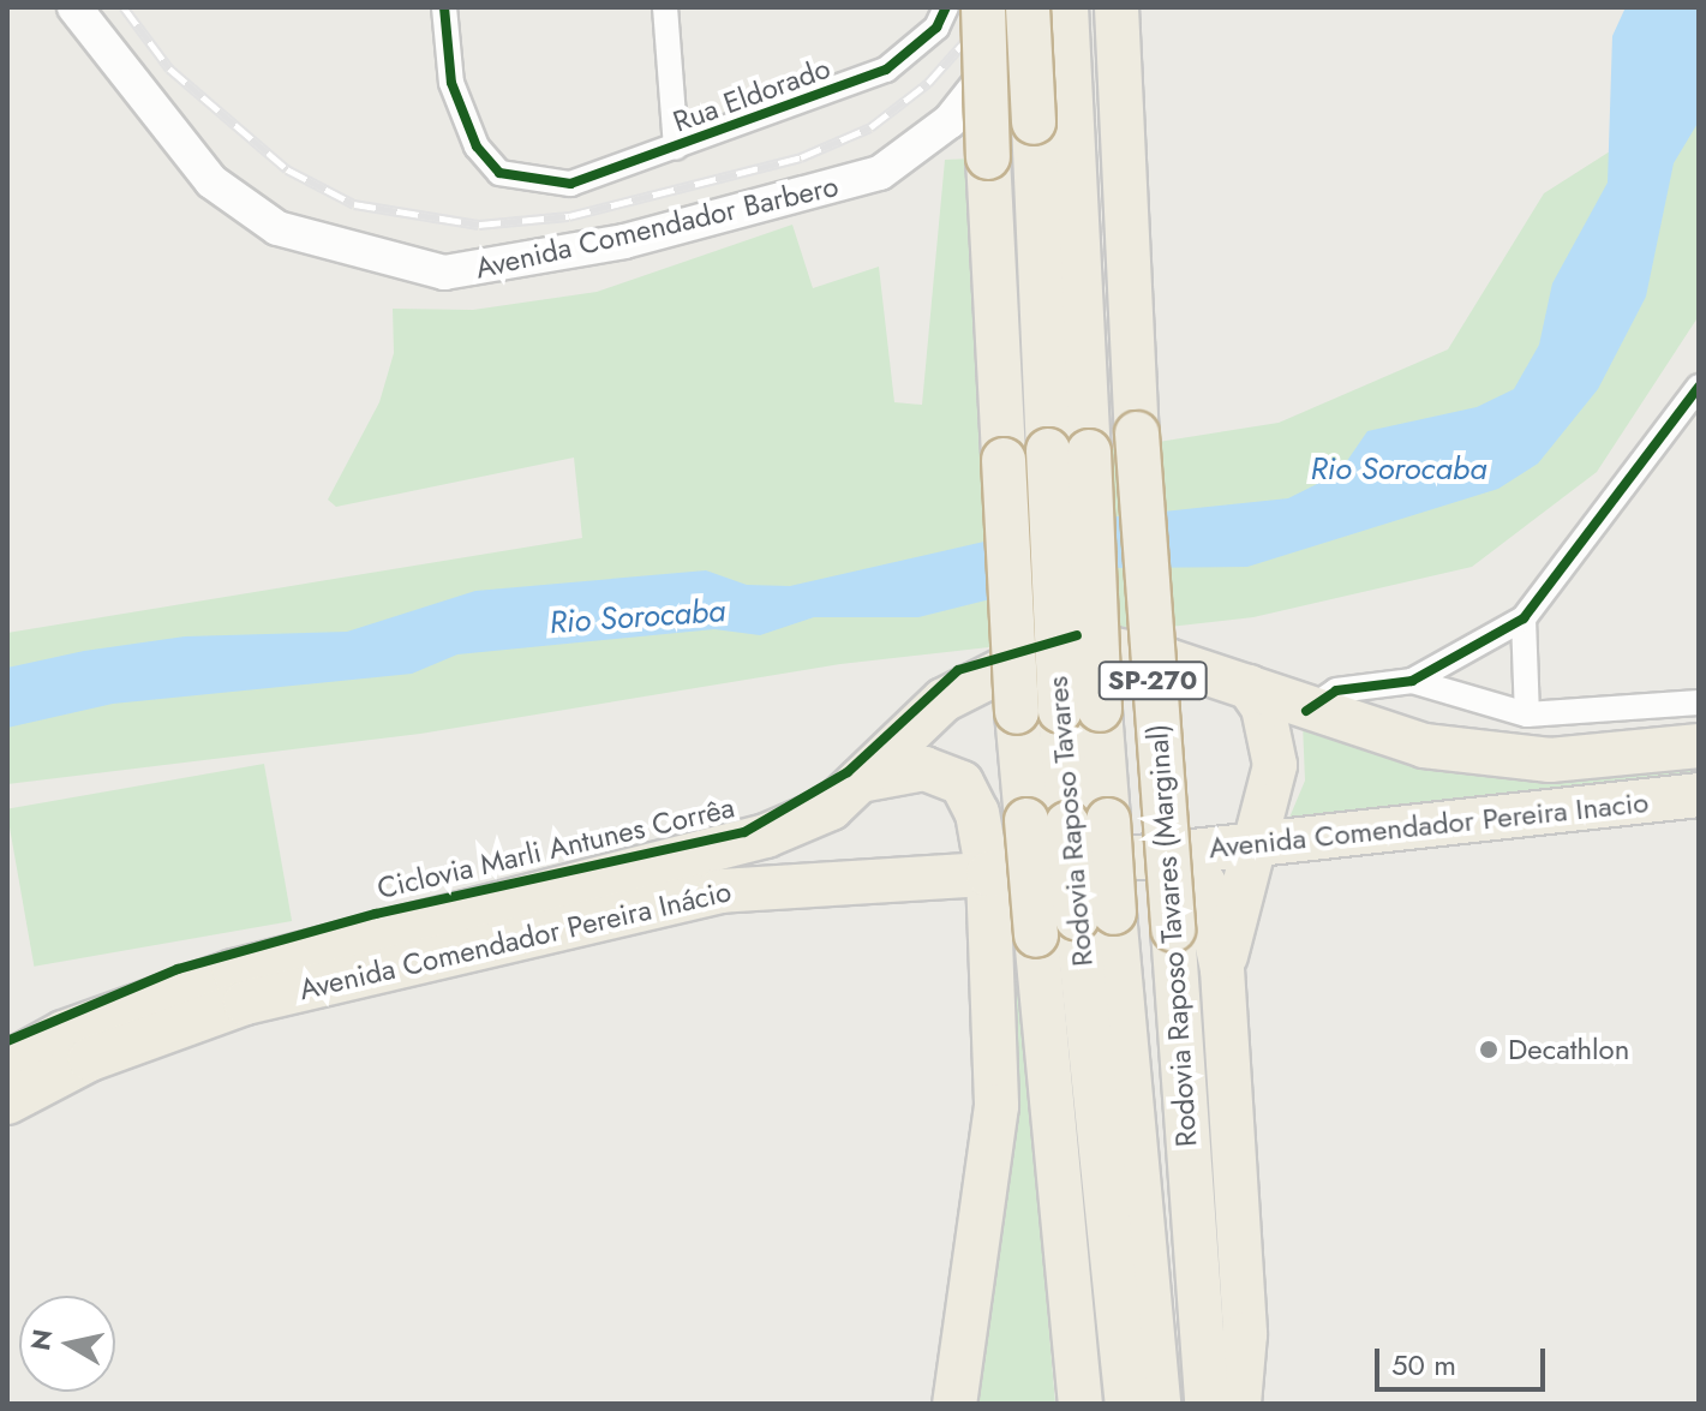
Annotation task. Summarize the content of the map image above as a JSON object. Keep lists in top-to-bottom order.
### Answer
{
  "streets": {
    "highway": [
      "SP-270",
      "Rodovia Raposo Tavares",
      "Avenida Comendador Pereira Inacio",
      "Rodovia Raposo Tavares (Marginal)",
      "Avenida Comendador Pereira Inácio"
    ],
    "main road": ["Avenida Comendador Barbero"],
    "street": ["Rua Eldorado"],
    "cycle path": ["Ciclovia Marli Antunes Corrêa"]
  },
  "crossings": [
    ["Avenida Comendador Pereira Inacio", "Avenida Comendador Pereira Inácio"]
  ],
  "water": ["Rio Sorocaba"],
  "places": ["Decathlon"],
  "scale_bar": "50 m",
  "north": "left"
}
